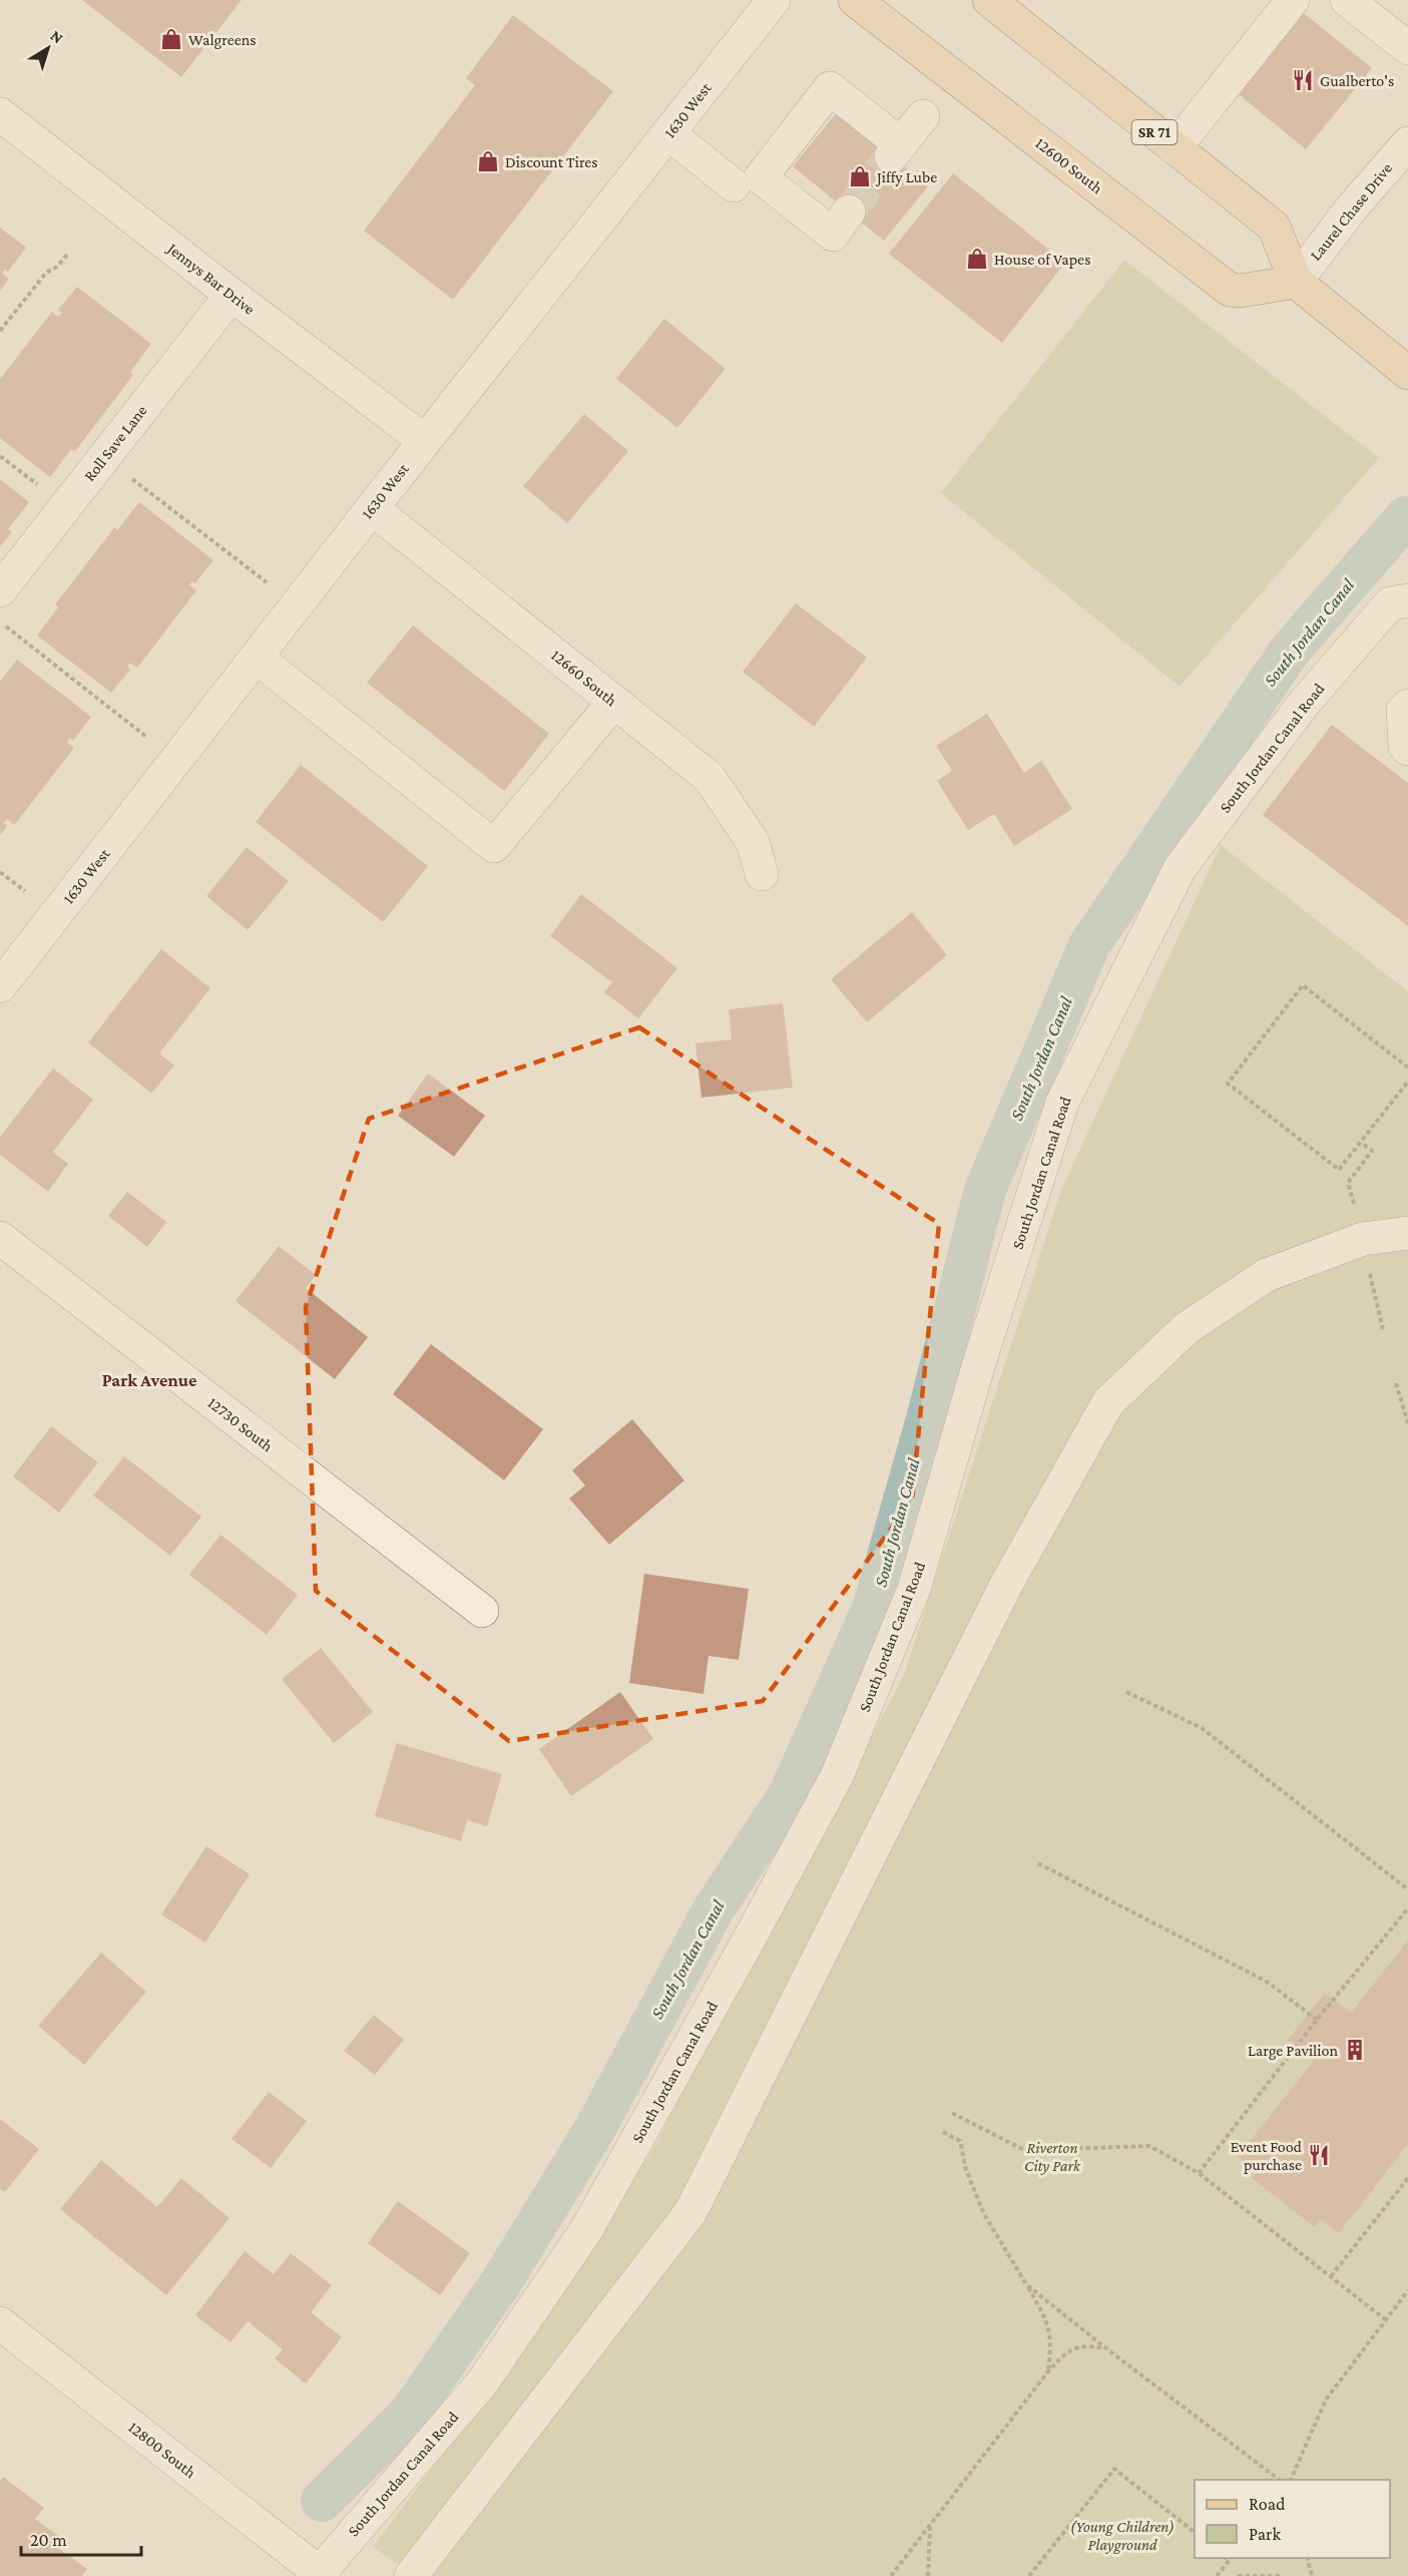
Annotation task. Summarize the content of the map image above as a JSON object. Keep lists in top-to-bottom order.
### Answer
{
  "streets": {
    "main road": ["SR 71", "12600 South"],
    "street": [
      "1630 West",
      "Laurel Chase Drive",
      "Jennys Bar Drive",
      "Roll Save Lane",
      "12660 South",
      "South Jordan Canal Road",
      "12730 South",
      "12800 South"
    ]
  },
  "crossings": [
    ["1630 West", "Jennys Bar Drive"],
    ["1630 West", "12660 South"],
    ["SR 71", "12600 South"],
    ["SR 71", "Laurel Chase Drive"],
    ["12600 South", "Laurel Chase Drive"],
    ["Jennys Bar Drive", "Roll Save Lane"],
    ["South Jordan Canal Road", "12800 South"]
  ],
  "districts": ["Park Avenue"],
  "water": ["South Jordan Canal"],
  "parks": ["Riverton City Park", "(Young Children) Playground"],
  "places": {
    "shop": [
      "Walgreens",
      "Discount Tires",
      "Jiffy Lube",
      "House of Vapes"
    ],
    "restaurant": ["Gualberto's", "Event Food purchase"],
    "building": ["Large Pavilion"]
  },
  "legend": ["Road", "Park"],
  "scale_bar": "20 m",
  "north": "top right"
}
